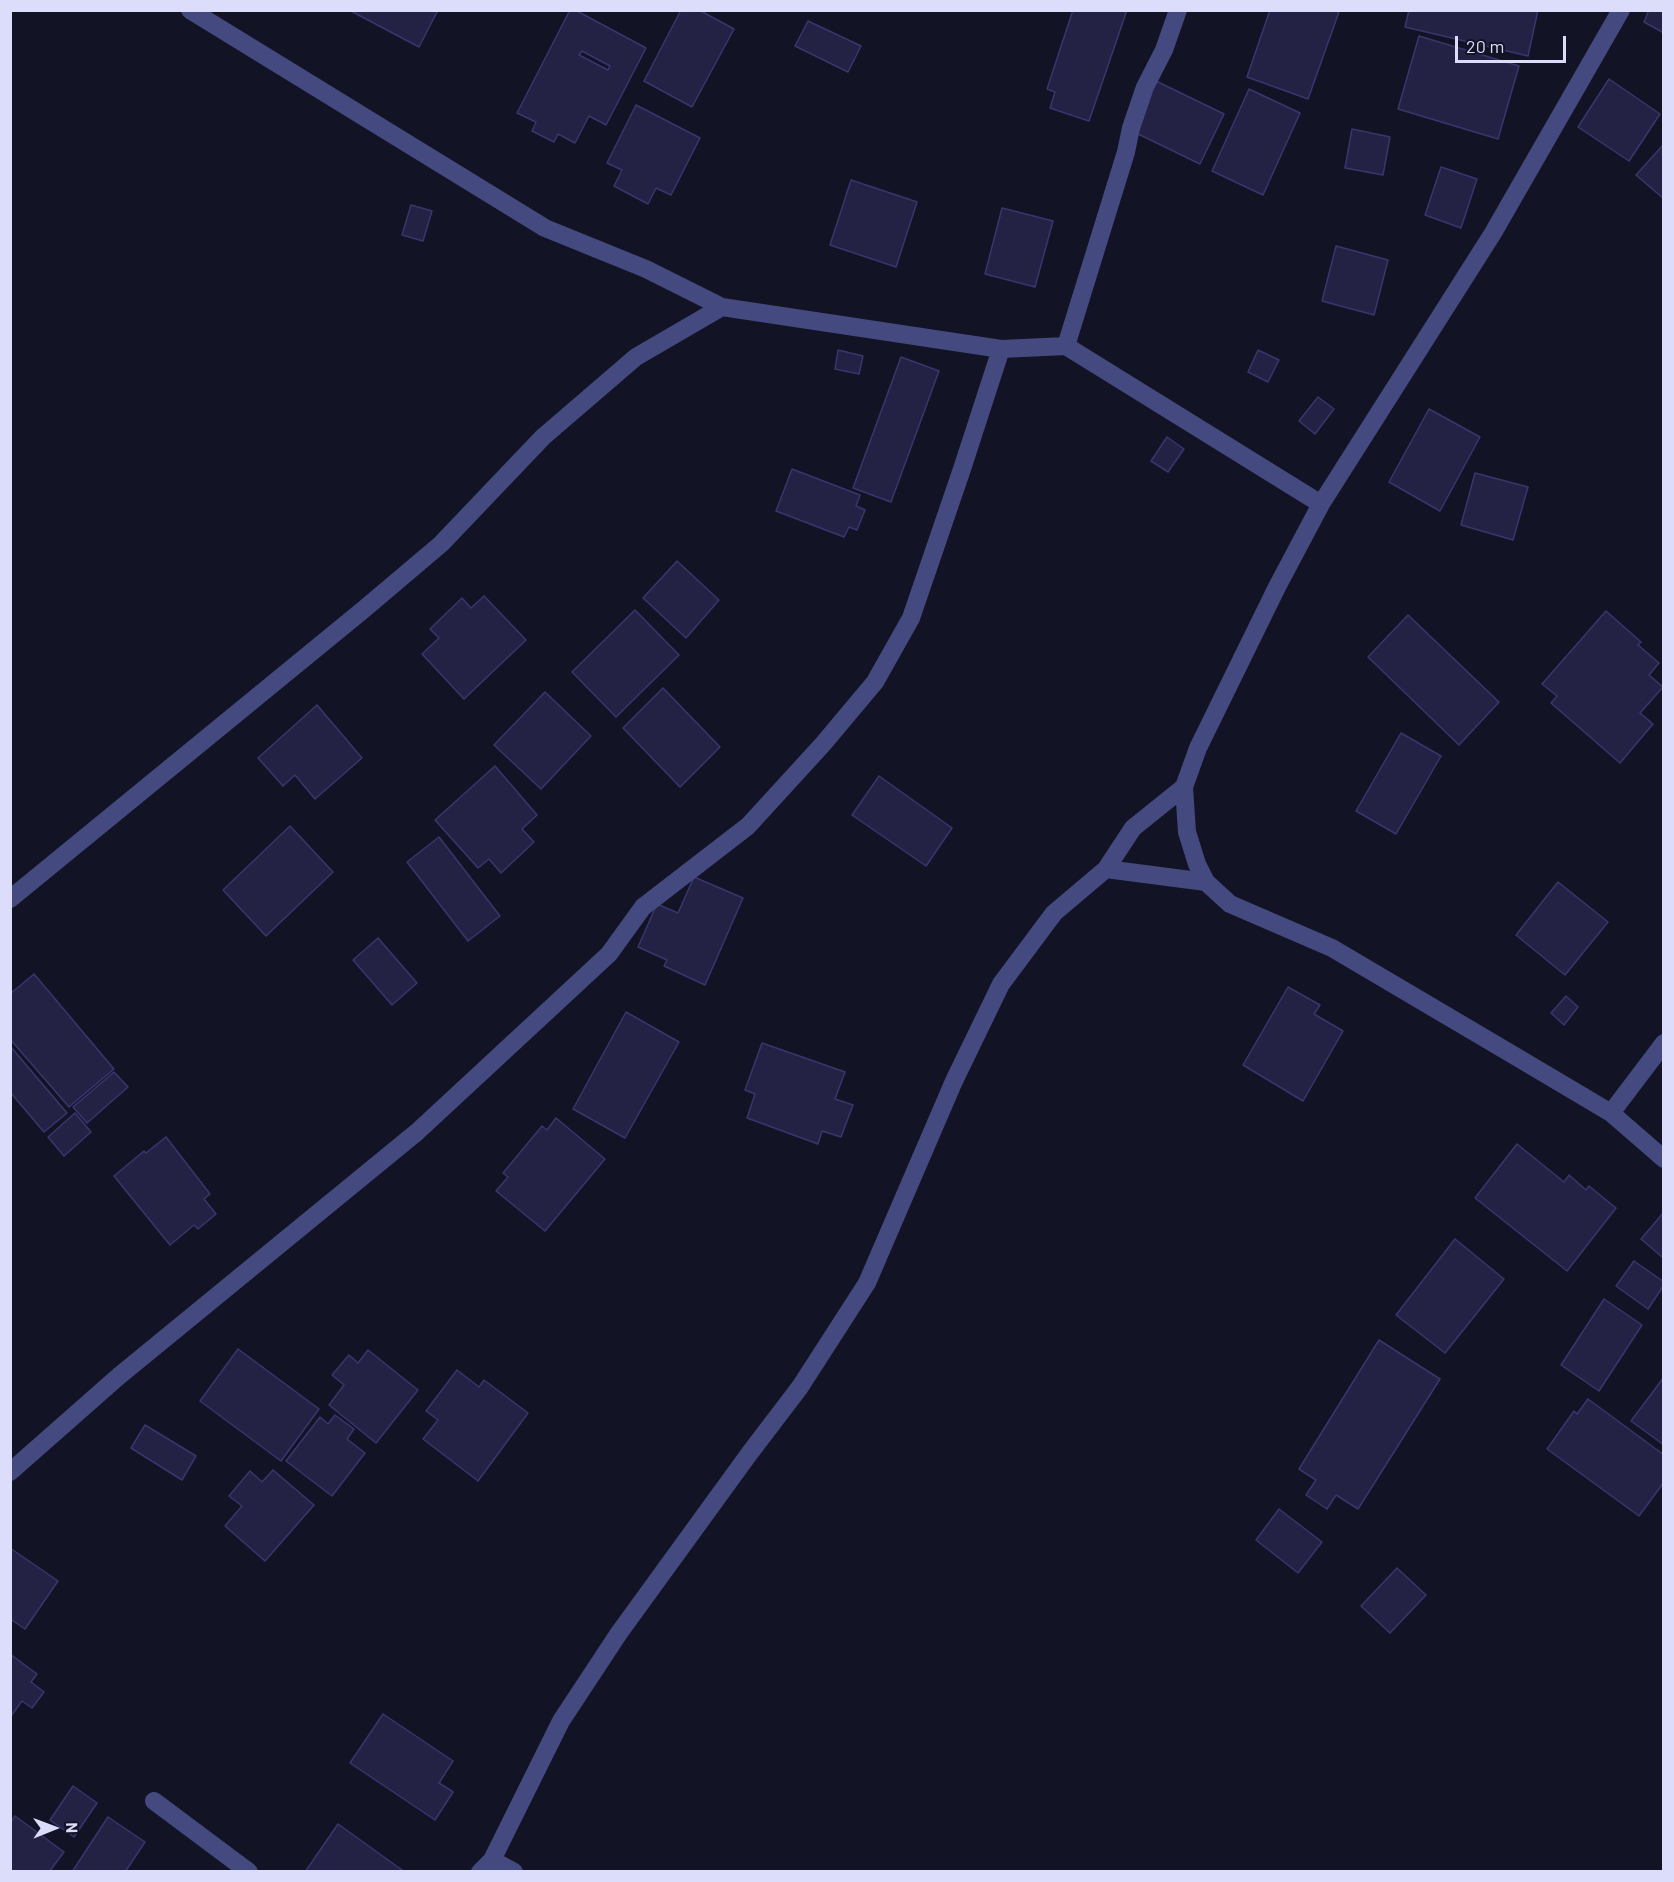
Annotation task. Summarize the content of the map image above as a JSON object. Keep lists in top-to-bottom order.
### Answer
{
  "scale_bar": "20 m",
  "north": "right"
}
